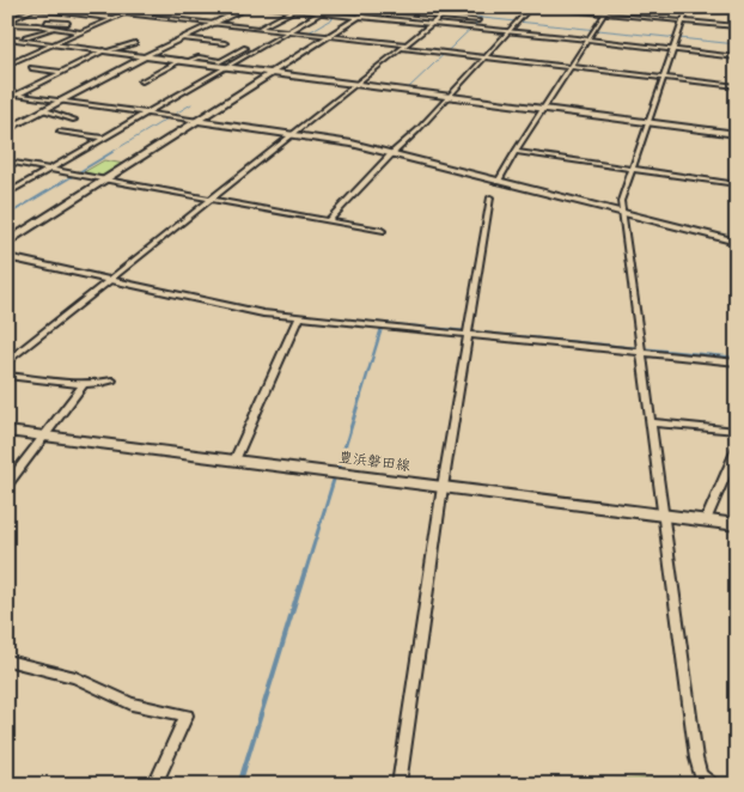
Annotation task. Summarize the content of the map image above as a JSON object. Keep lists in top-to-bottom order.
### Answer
{
  "streets": {
    "street": ["豊浜磐田線"]
  }
}
